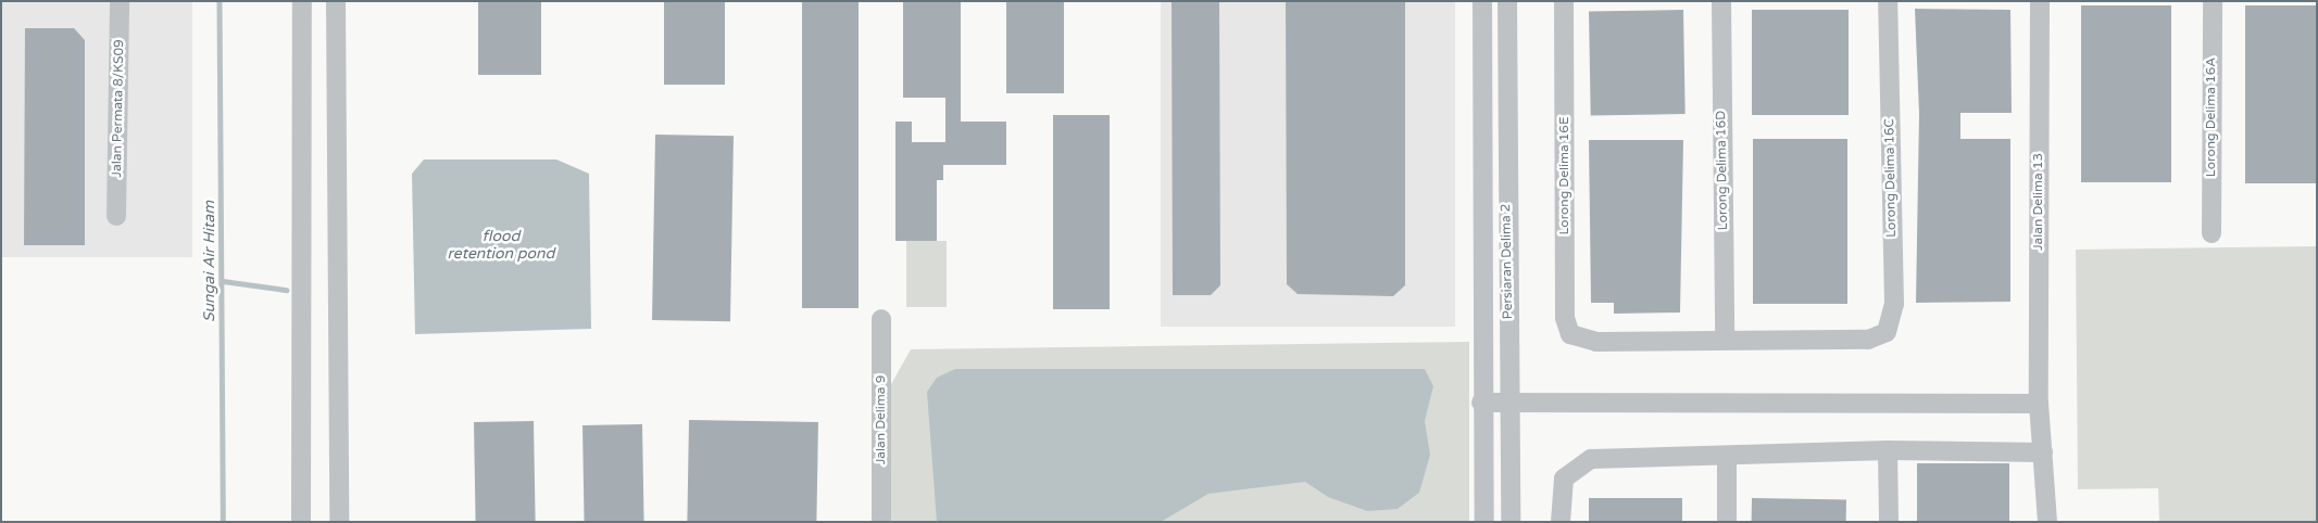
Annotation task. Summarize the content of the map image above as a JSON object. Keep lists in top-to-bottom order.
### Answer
{
  "streets": {
    "street": [
      "Jalan Permata 8/KS09",
      "Lorong Delima 16A",
      "Lorong Delima 16D",
      "Lorong Delima 16E",
      "Lorong Delima 16C",
      "Jalan Delima 13",
      "Persiaran Delima 2",
      "Jalan Delima 9"
    ]
  },
  "crossings": [
    ["Lorong Delima 16D", "Lorong Delima 16E"],
    ["Lorong Delima 16D", "Lorong Delima 16C"],
    ["Lorong Delima 16E", "Lorong Delima 16C"]
  ],
  "water": ["flood retention pond", "Sungai Air Hitam"]
}
